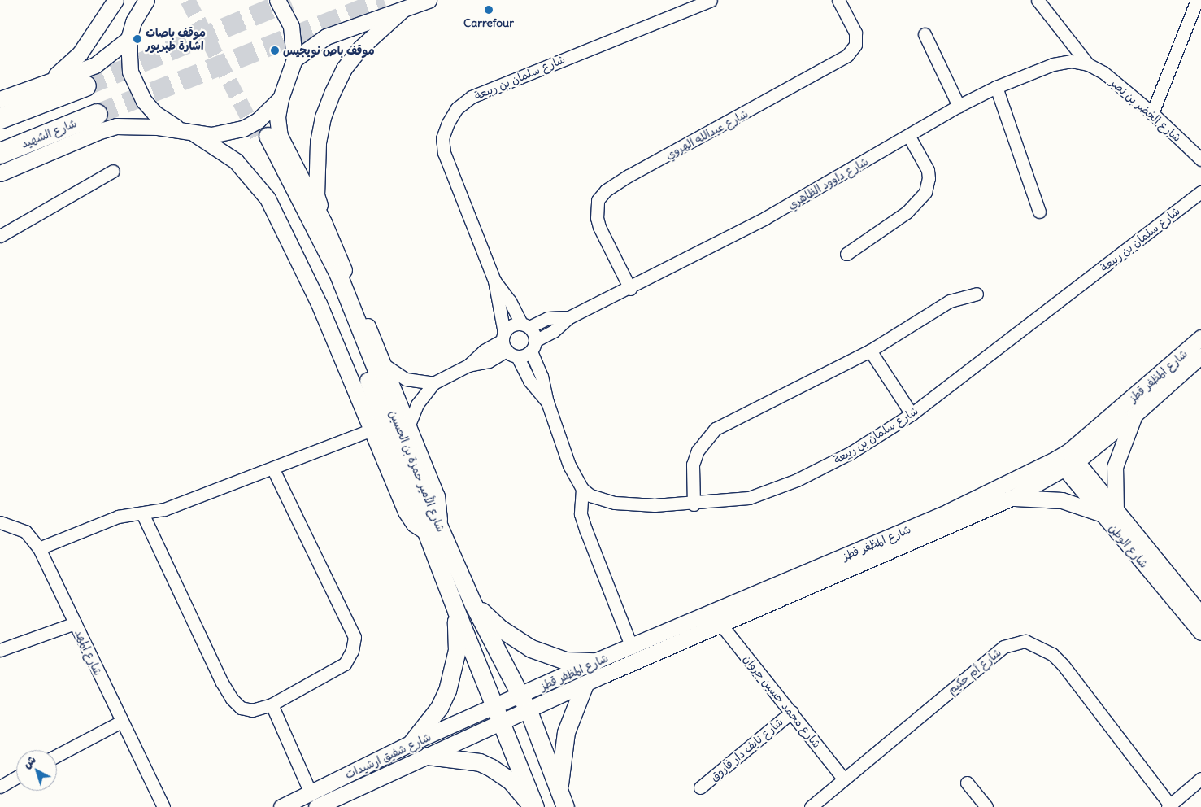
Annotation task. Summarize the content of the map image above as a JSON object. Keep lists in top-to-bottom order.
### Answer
{
  "streets": {
    "highway": ["شارع الشهيد"],
    "main road": ["شارع الأمير حمزة بن الحسين"],
    "street": [
      "شارع سلمان بن ربيعة",
      "شارع الخضر بن نصر",
      "شارع عبدالله الهروي",
      "شارع داوود الظاهري",
      "شارع المظفر قطز",
      "شارع الوطن",
      "شارع المهد",
      "شارع أم حكيم",
      "شارع محمد حسين جروان",
      "شارع نايف دار فاروق",
      "شارع شفيق ارشيدات"
    ]
  },
  "crossings": [
    ["شارع سلمان بن ربيعة", "شارع داوود الظاهري"],
    ["شارع الخضر بن نصر", "شارع داوود الظاهري"],
    ["شارع عبدالله الهروي", "شارع داوود الظاهري"],
    ["شارع المظفر قطز", "شارع الأمير حمزة بن الحسين"],
    ["شارع المظفر قطز", "شارع الوطن"],
    ["شارع المظفر قطز", "شارع محمد حسين جروان"],
    ["شارع الأمير حمزة بن الحسين", "شارع شفيق ارشيدات"],
    ["شارع أم حكيم", "شارع محمد حسين جروان"],
    ["شارع محمد حسين جروان", "شارع نايف دار فاروق"]
  ],
  "places": ["Carrefour", "موقف باصات اشارة طبربور", "موقف باص نويجيس"],
  "north": "top left"
}
